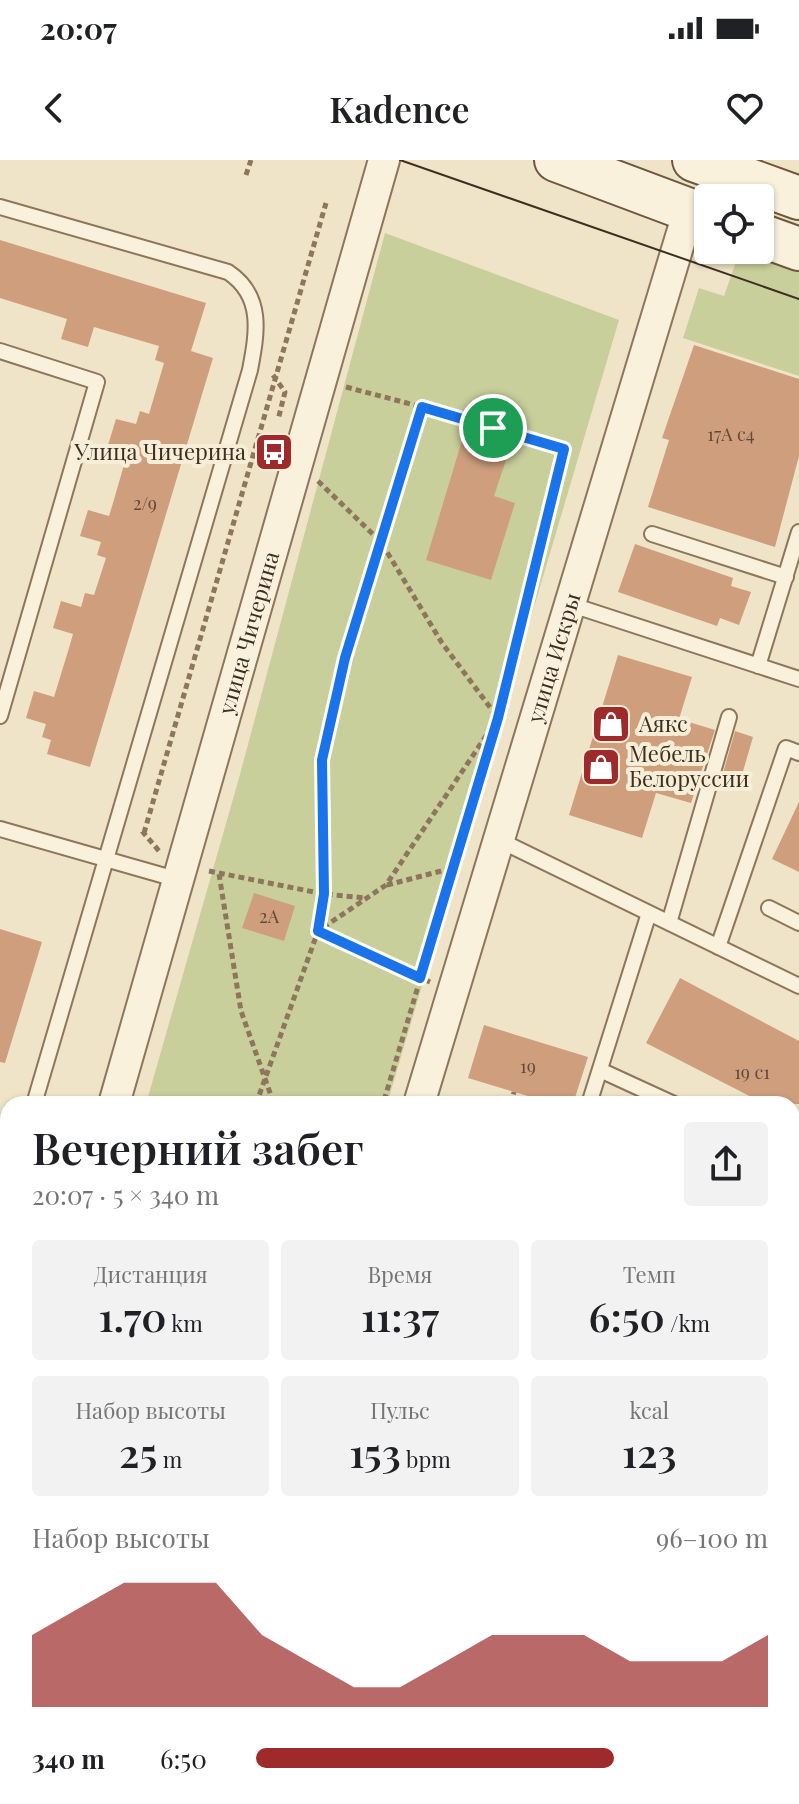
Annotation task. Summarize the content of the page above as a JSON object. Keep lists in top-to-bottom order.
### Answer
{
  "streets": {
    "street": ["улица Чичерина", "улица Искры"]
  },
  "places": {
    "bus stop": ["Улица Чичерина"],
    "shop": ["Аякс", "Мебель Белоруссии"]
  },
  "house_numbers": [
    "17А с4",
    "2/9",
    "2А",
    "19",
    "19 с1"
  ],
  "page": {
    "status": "20:07",
    "header": "Kadence",
    "heading": ["Вечерний забег", "20:07 · 5 × 340 m"],
    "stats": [
      ["Дистанция", "1.70 km"],
      ["Время", "11:37"],
      ["Темп", "6:50 /km"],
      ["Набор высоты", "25 m"],
      ["Пульс", "153 bpm"],
      ["kcal", "123"]
    ],
    "chart": ["Набор высоты", "96–100 m"],
    "list": [
      {
        "name": "340 m",
        "note": "6:50"
      }
    ]
  }
}
